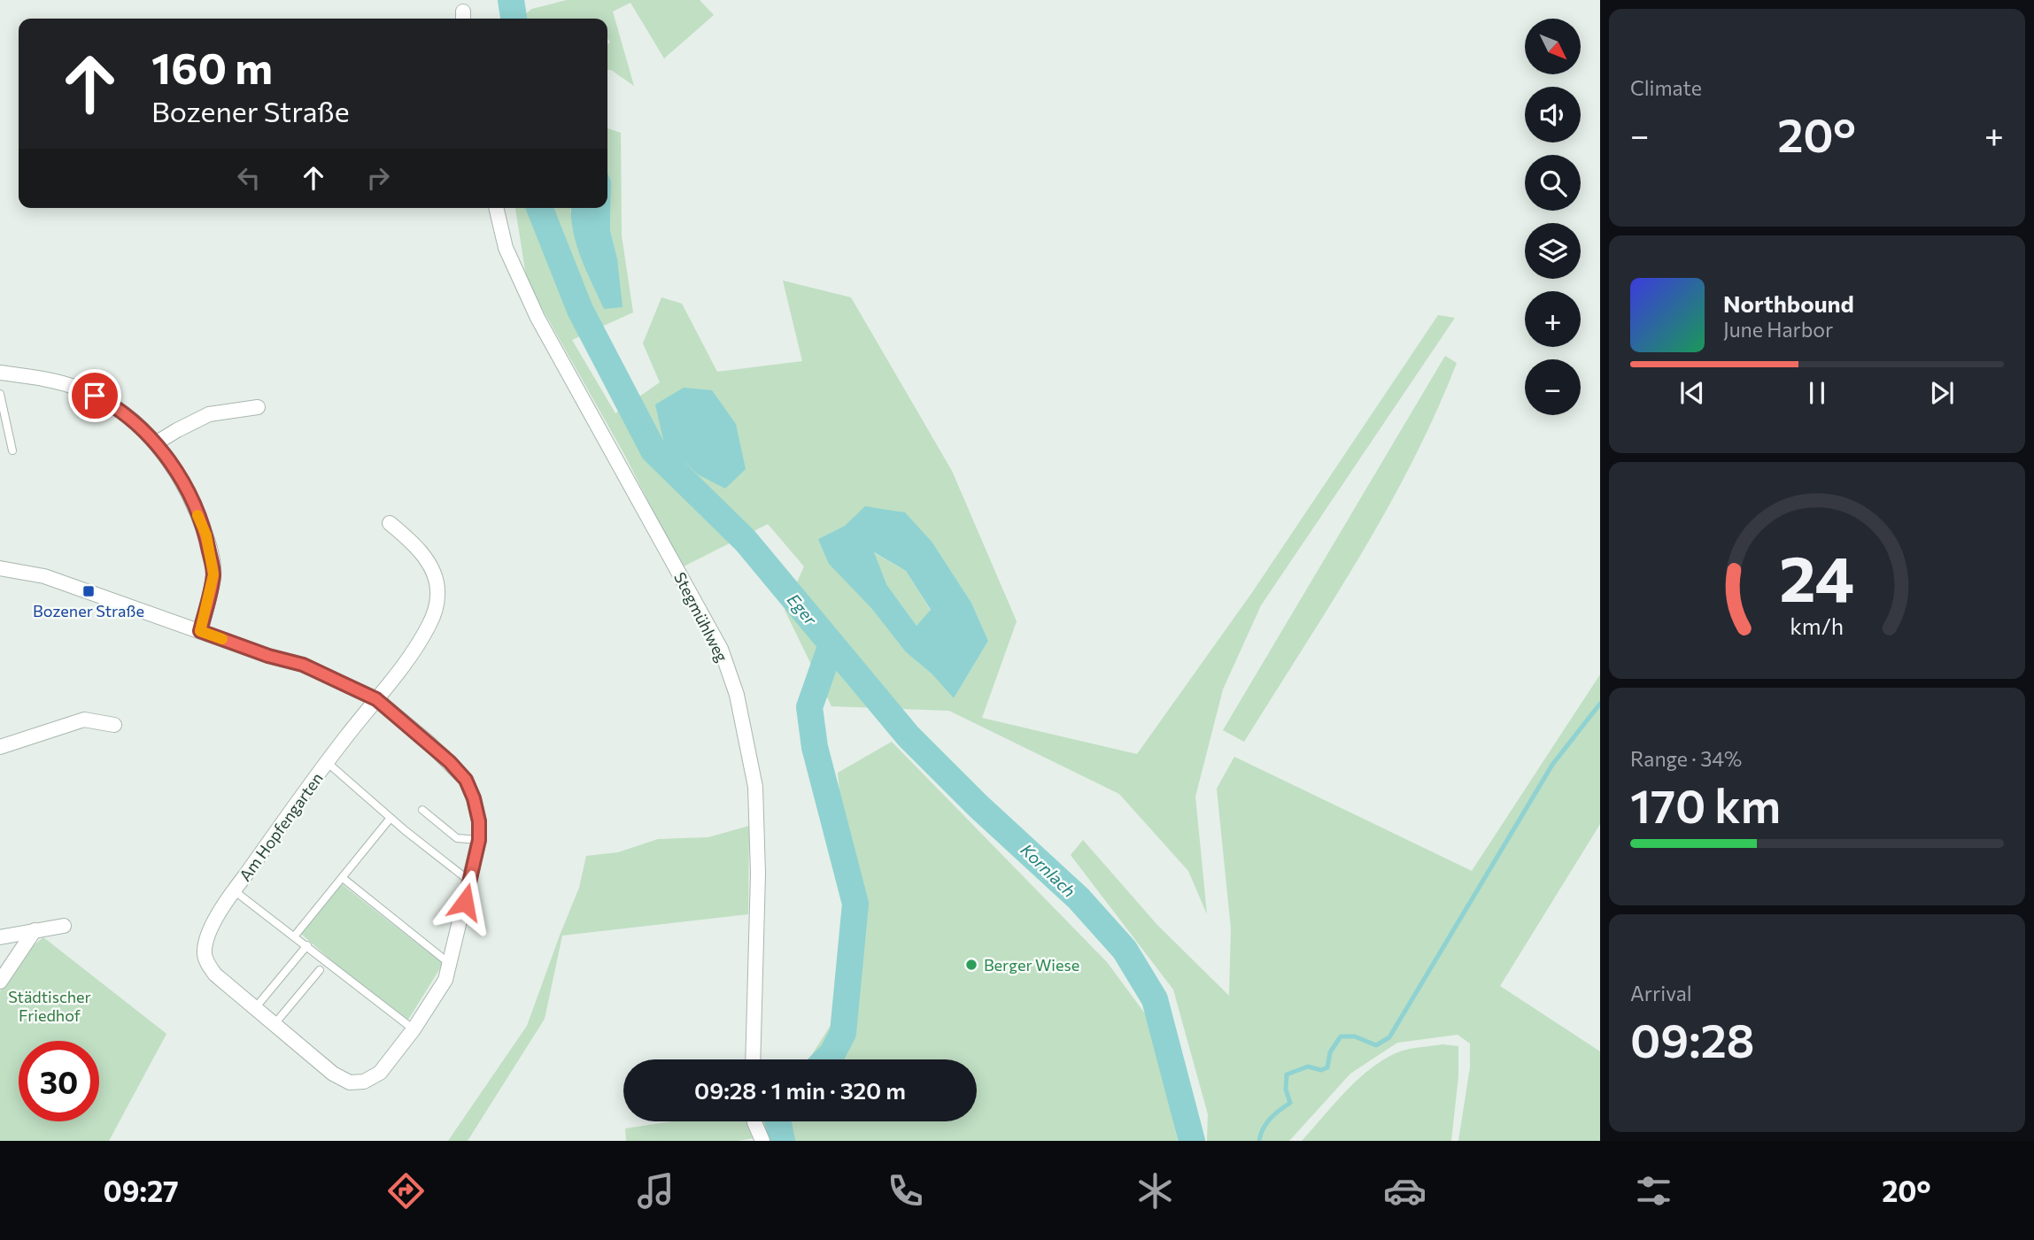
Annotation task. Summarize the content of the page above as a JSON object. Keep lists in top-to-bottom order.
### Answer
{
  "streets": {
    "street": ["Stegmühlweg", "Am Hopfengarten"]
  },
  "water": ["Eger", "Kornlach"],
  "parks": ["Städtischer Friedhof"],
  "places": {
    "transit": ["Bozener Straße"],
    "other": ["Berger Wiese"]
  },
  "north": "bottom right",
  "page": {
    "tile": [
      "Climate",
      ["Range · 34%", "170 km"],
      ["Arrival", "09:28"]
    ],
    "map_buttons": ["+", "−"],
    "turn": ["160 m", "Bozener Straße"],
    "heat": ["−", "20°", "+"],
    "song": ["Northbound", "June Harbor"],
    "limit": "30",
    "trip": "09:28 · 1 min · 320 m",
    "tabs": ["09:27", "20°"],
    "gauge": ["24", "km/h"]
  }
}
